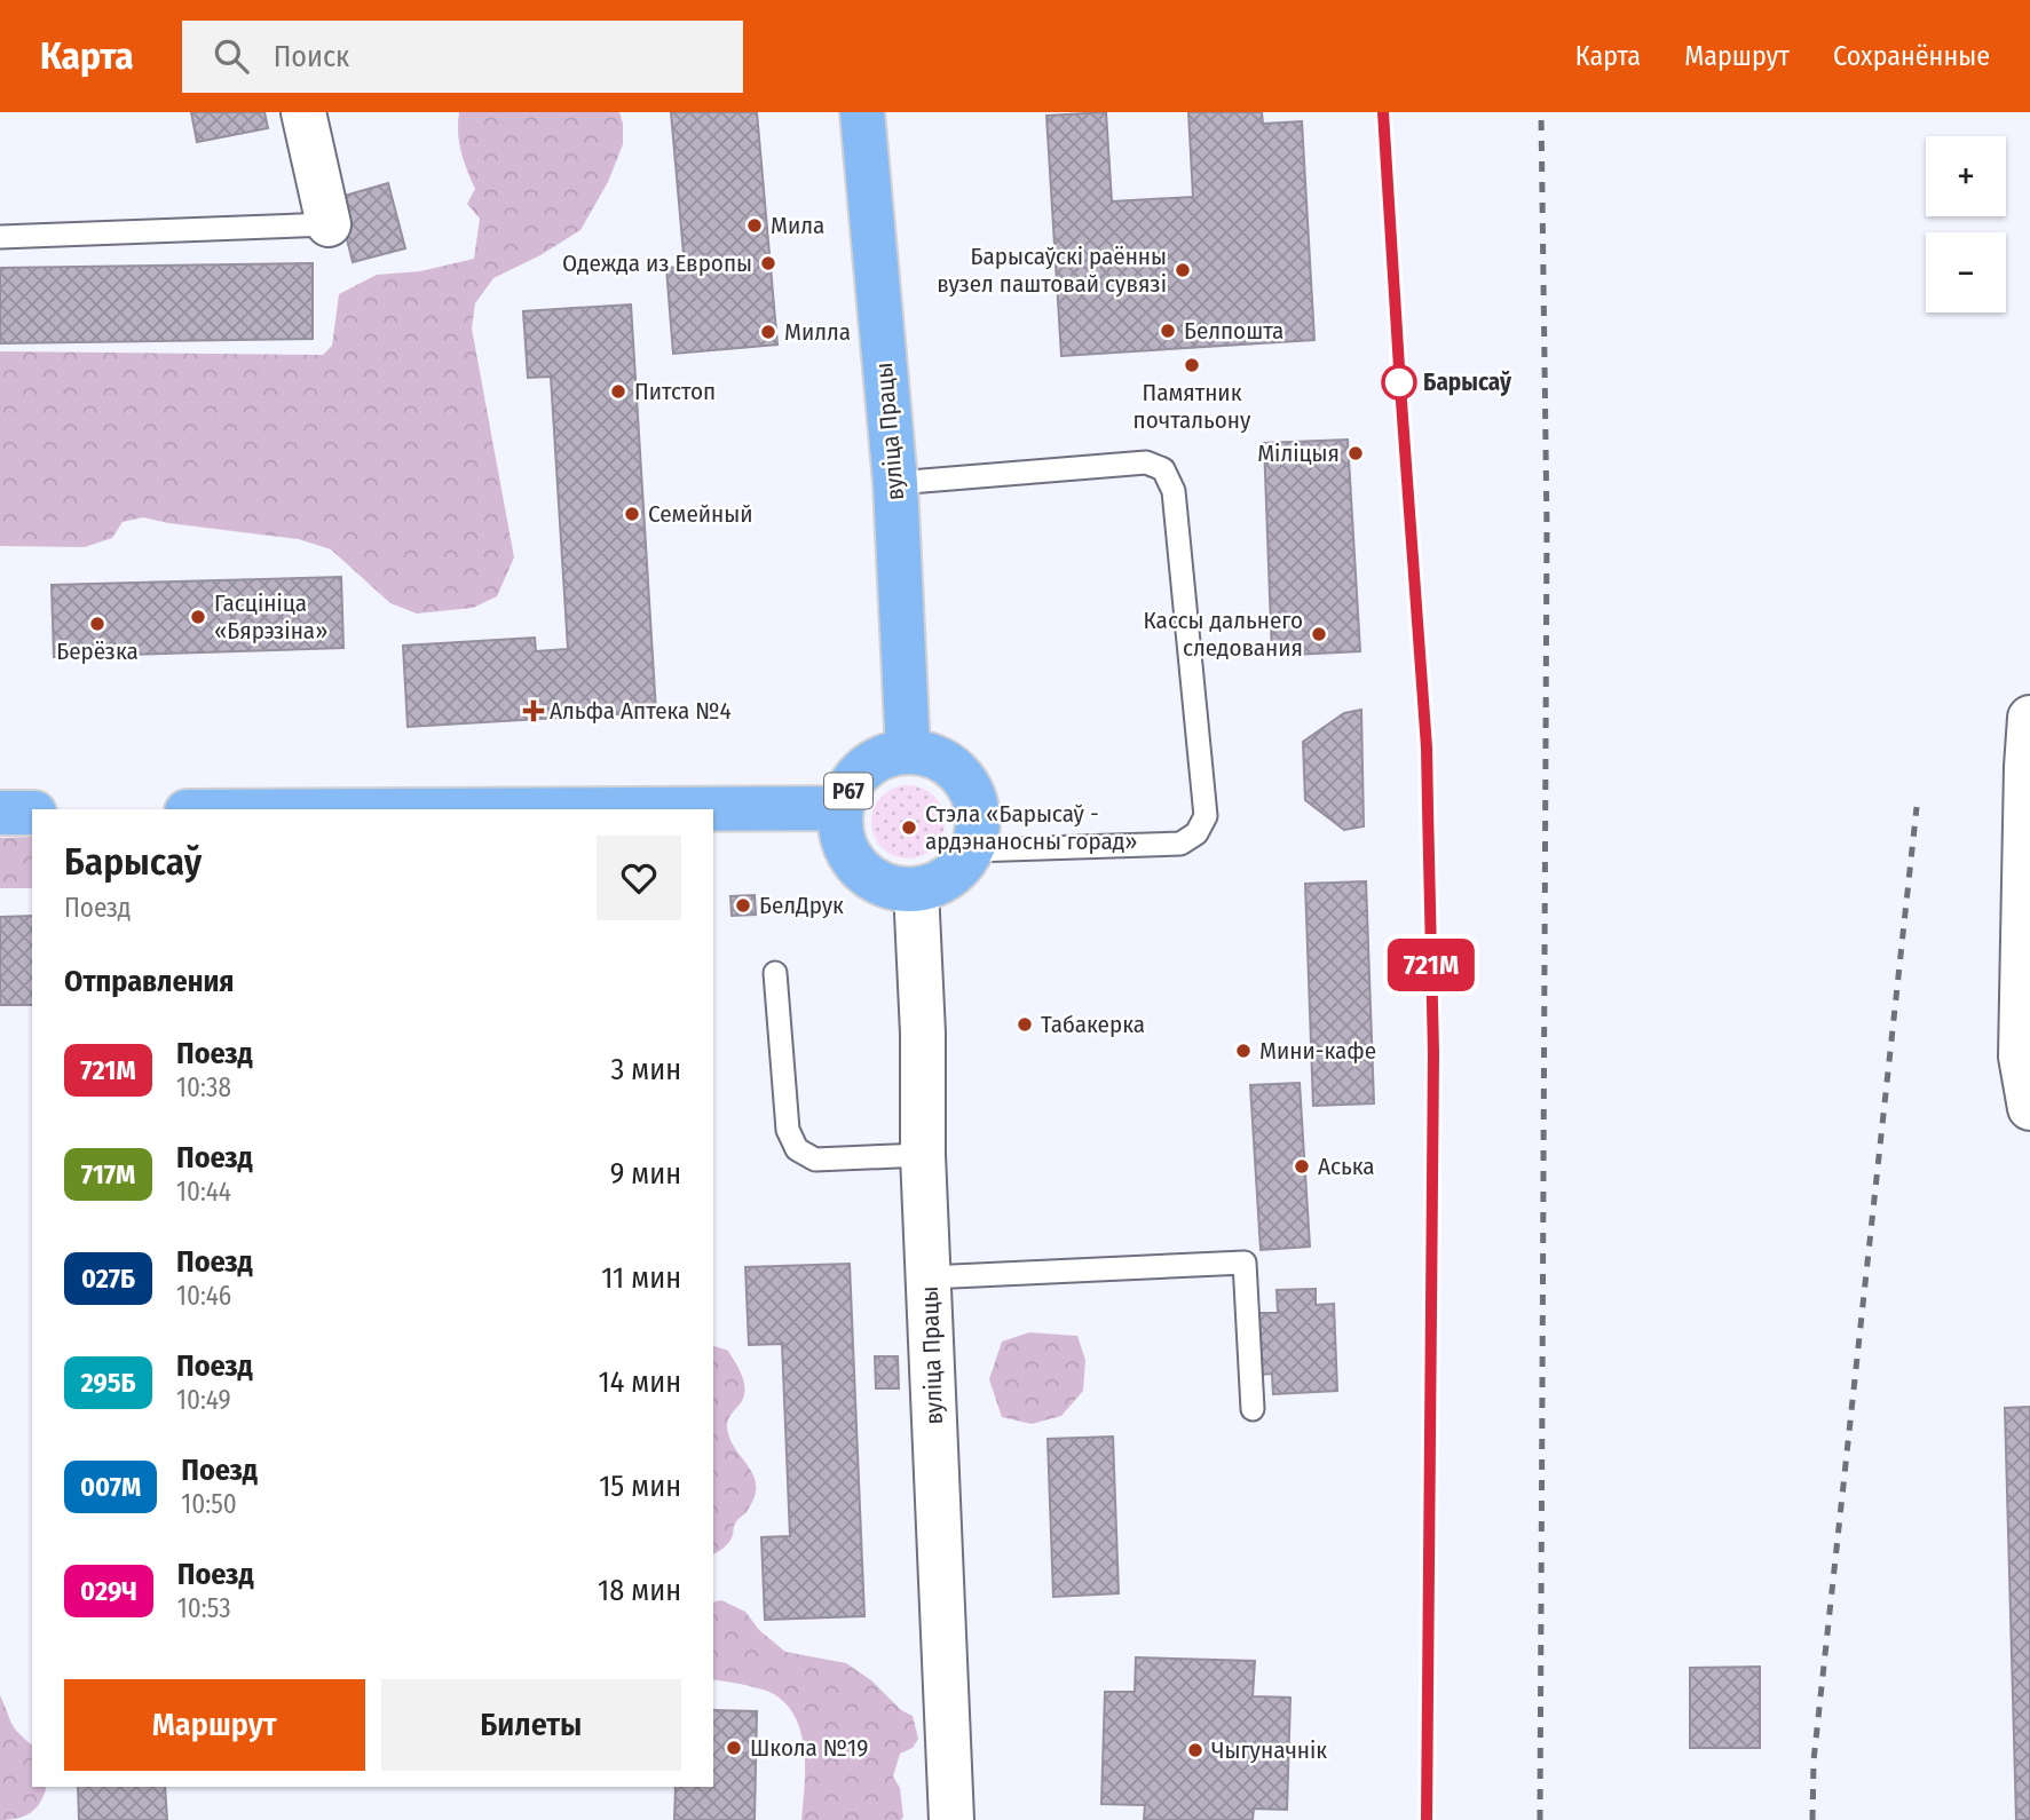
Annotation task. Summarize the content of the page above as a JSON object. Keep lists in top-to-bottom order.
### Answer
{
  "streets": {
    "main road": ["вуліца Працы", "Р67"]
  },
  "crossings": [
    ["вуліца Працы", "Р67"]
  ],
  "places": {
    "other": [
      "Мила",
      "Одежда из Европы",
      "Барысаўскі раённы вузел паштовай сувязі",
      "Белпошта",
      "Милла",
      "Памятник почтальону",
      "Барысаў",
      "Питстоп",
      "Міліцыя",
      "Семейный",
      "Гасцініца «Бярэзіна»",
      "Берёзка",
      "Кассы дальнего следования",
      "Стэла «Барысаў - ардэнаносны горад»",
      "БелДрук",
      "Табакерка",
      "Мини-кафе",
      "Аська",
      "Школа №19",
      "Чыгуначнік"
    ],
    "health": ["Альфа Аптека №4"]
  },
  "page": {
    "header": "Карта",
    "search": "Поиск",
    "nav": ["Карта", "Маршрут", "Сохранённые"],
    "on_map": "721М",
    "map_buttons": ["+", "−"],
    "heading": [
      ["Барысаў", "Поезд"],
      "Отправления"
    ],
    "list": [
      {
        "mark": "721М",
        "name": "Поезд",
        "note": "10:38",
        "value": "3 мин"
      },
      {
        "mark": "717М",
        "name": "Поезд",
        "note": "10:44",
        "value": "9 мин"
      },
      {
        "mark": "027Б",
        "name": "Поезд",
        "note": "10:46",
        "value": "11 мин"
      },
      {
        "mark": "295Б",
        "name": "Поезд",
        "note": "10:49",
        "value": "14 мин"
      },
      {
        "mark": "007М",
        "name": "Поезд",
        "note": "10:50",
        "value": "15 мин"
      },
      {
        "mark": "029Ч",
        "name": "Поезд",
        "note": "10:53",
        "value": "18 мин"
      }
    ],
    "buttons": ["Маршрут", "Билеты"]
  }
}
